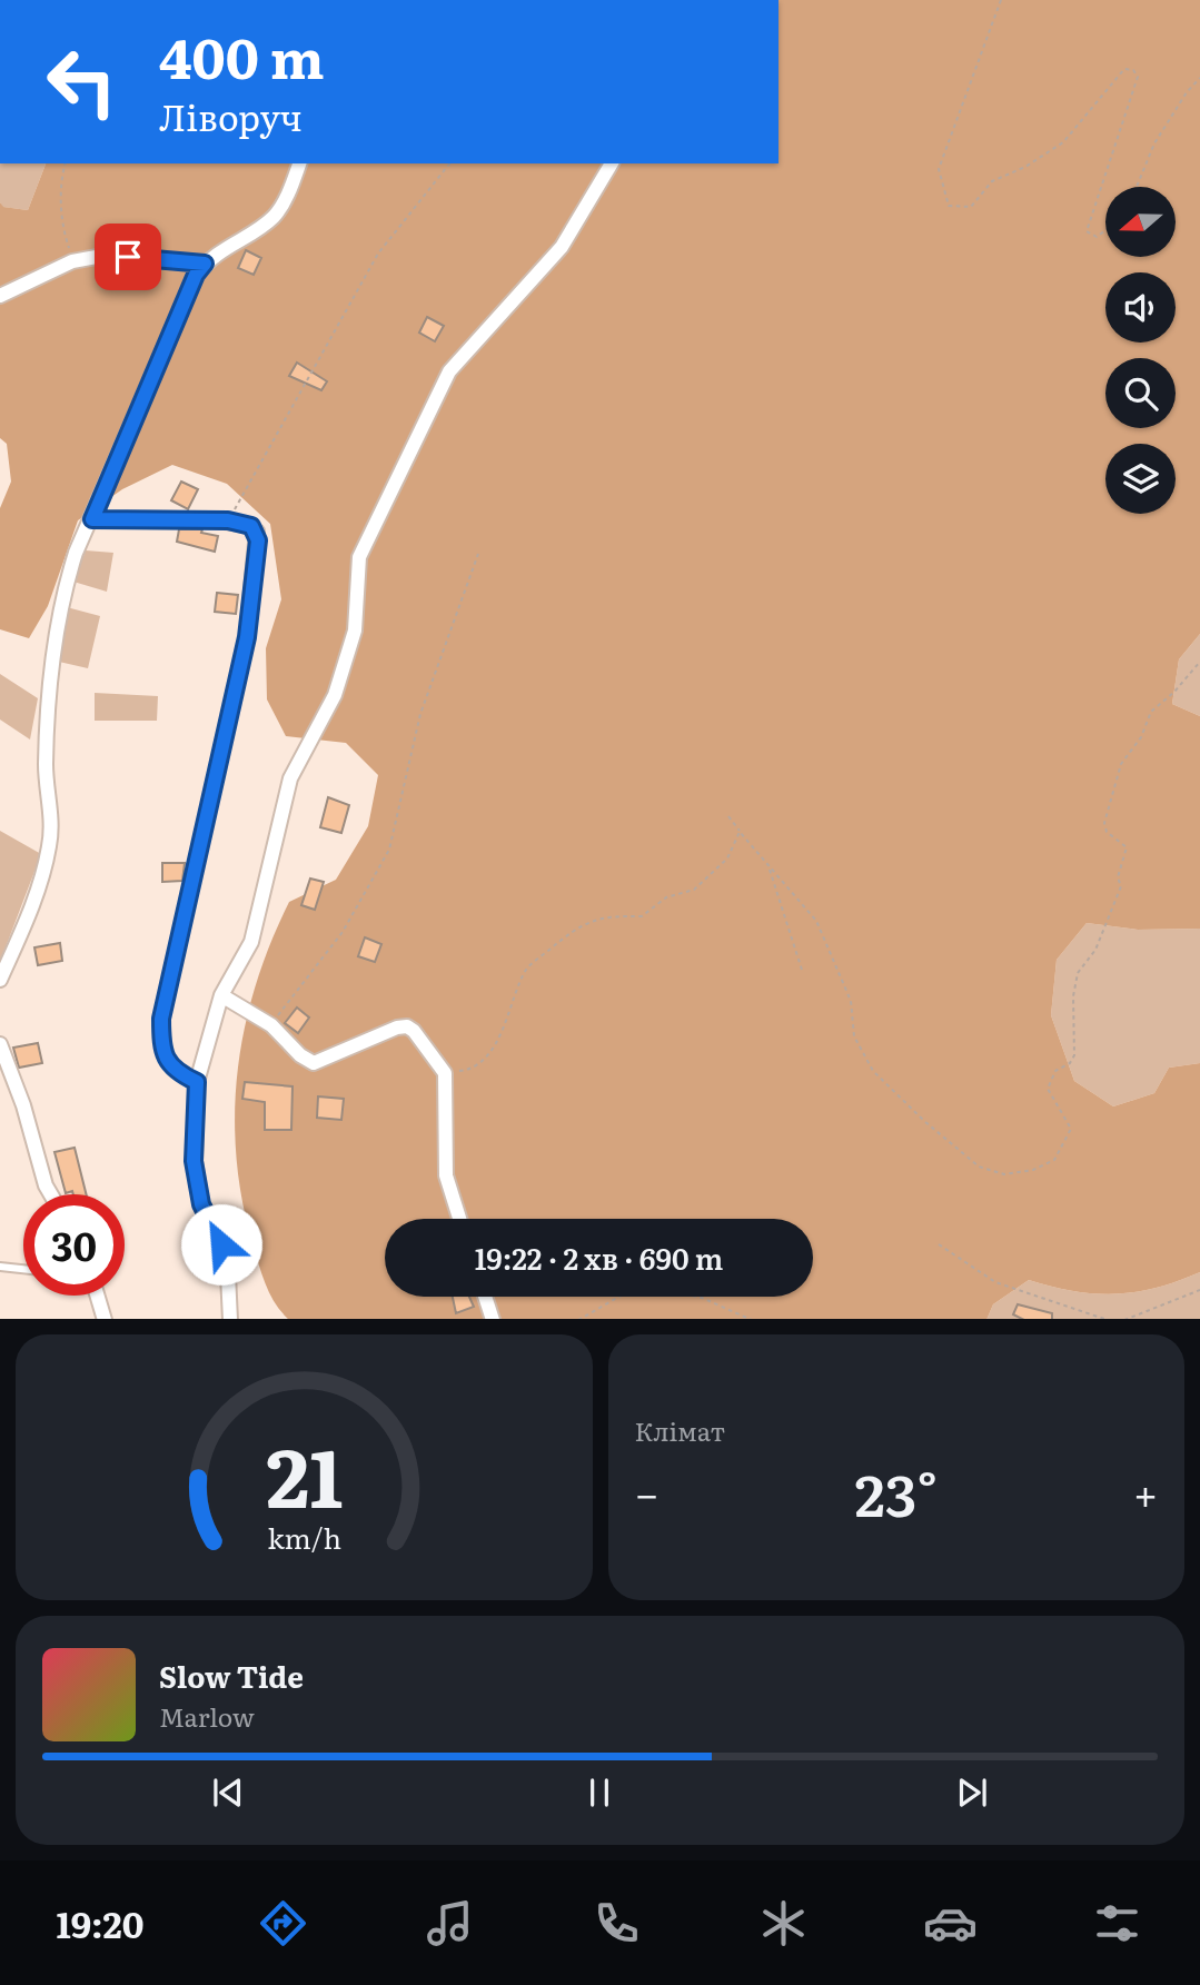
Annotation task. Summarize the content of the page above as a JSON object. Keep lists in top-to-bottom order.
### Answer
{
  "north": "left",
  "page": {
    "turn": ["400 m", "Ліворуч"],
    "limit": "30",
    "trip": "19:22 · 2 хв · 690 m",
    "tile": "Клімат",
    "heat": ["−", "23°", "+"],
    "song": ["Slow Tide", "Marlow"],
    "tabs": "19:20",
    "gauge": ["21", "km/h"]
  }
}
